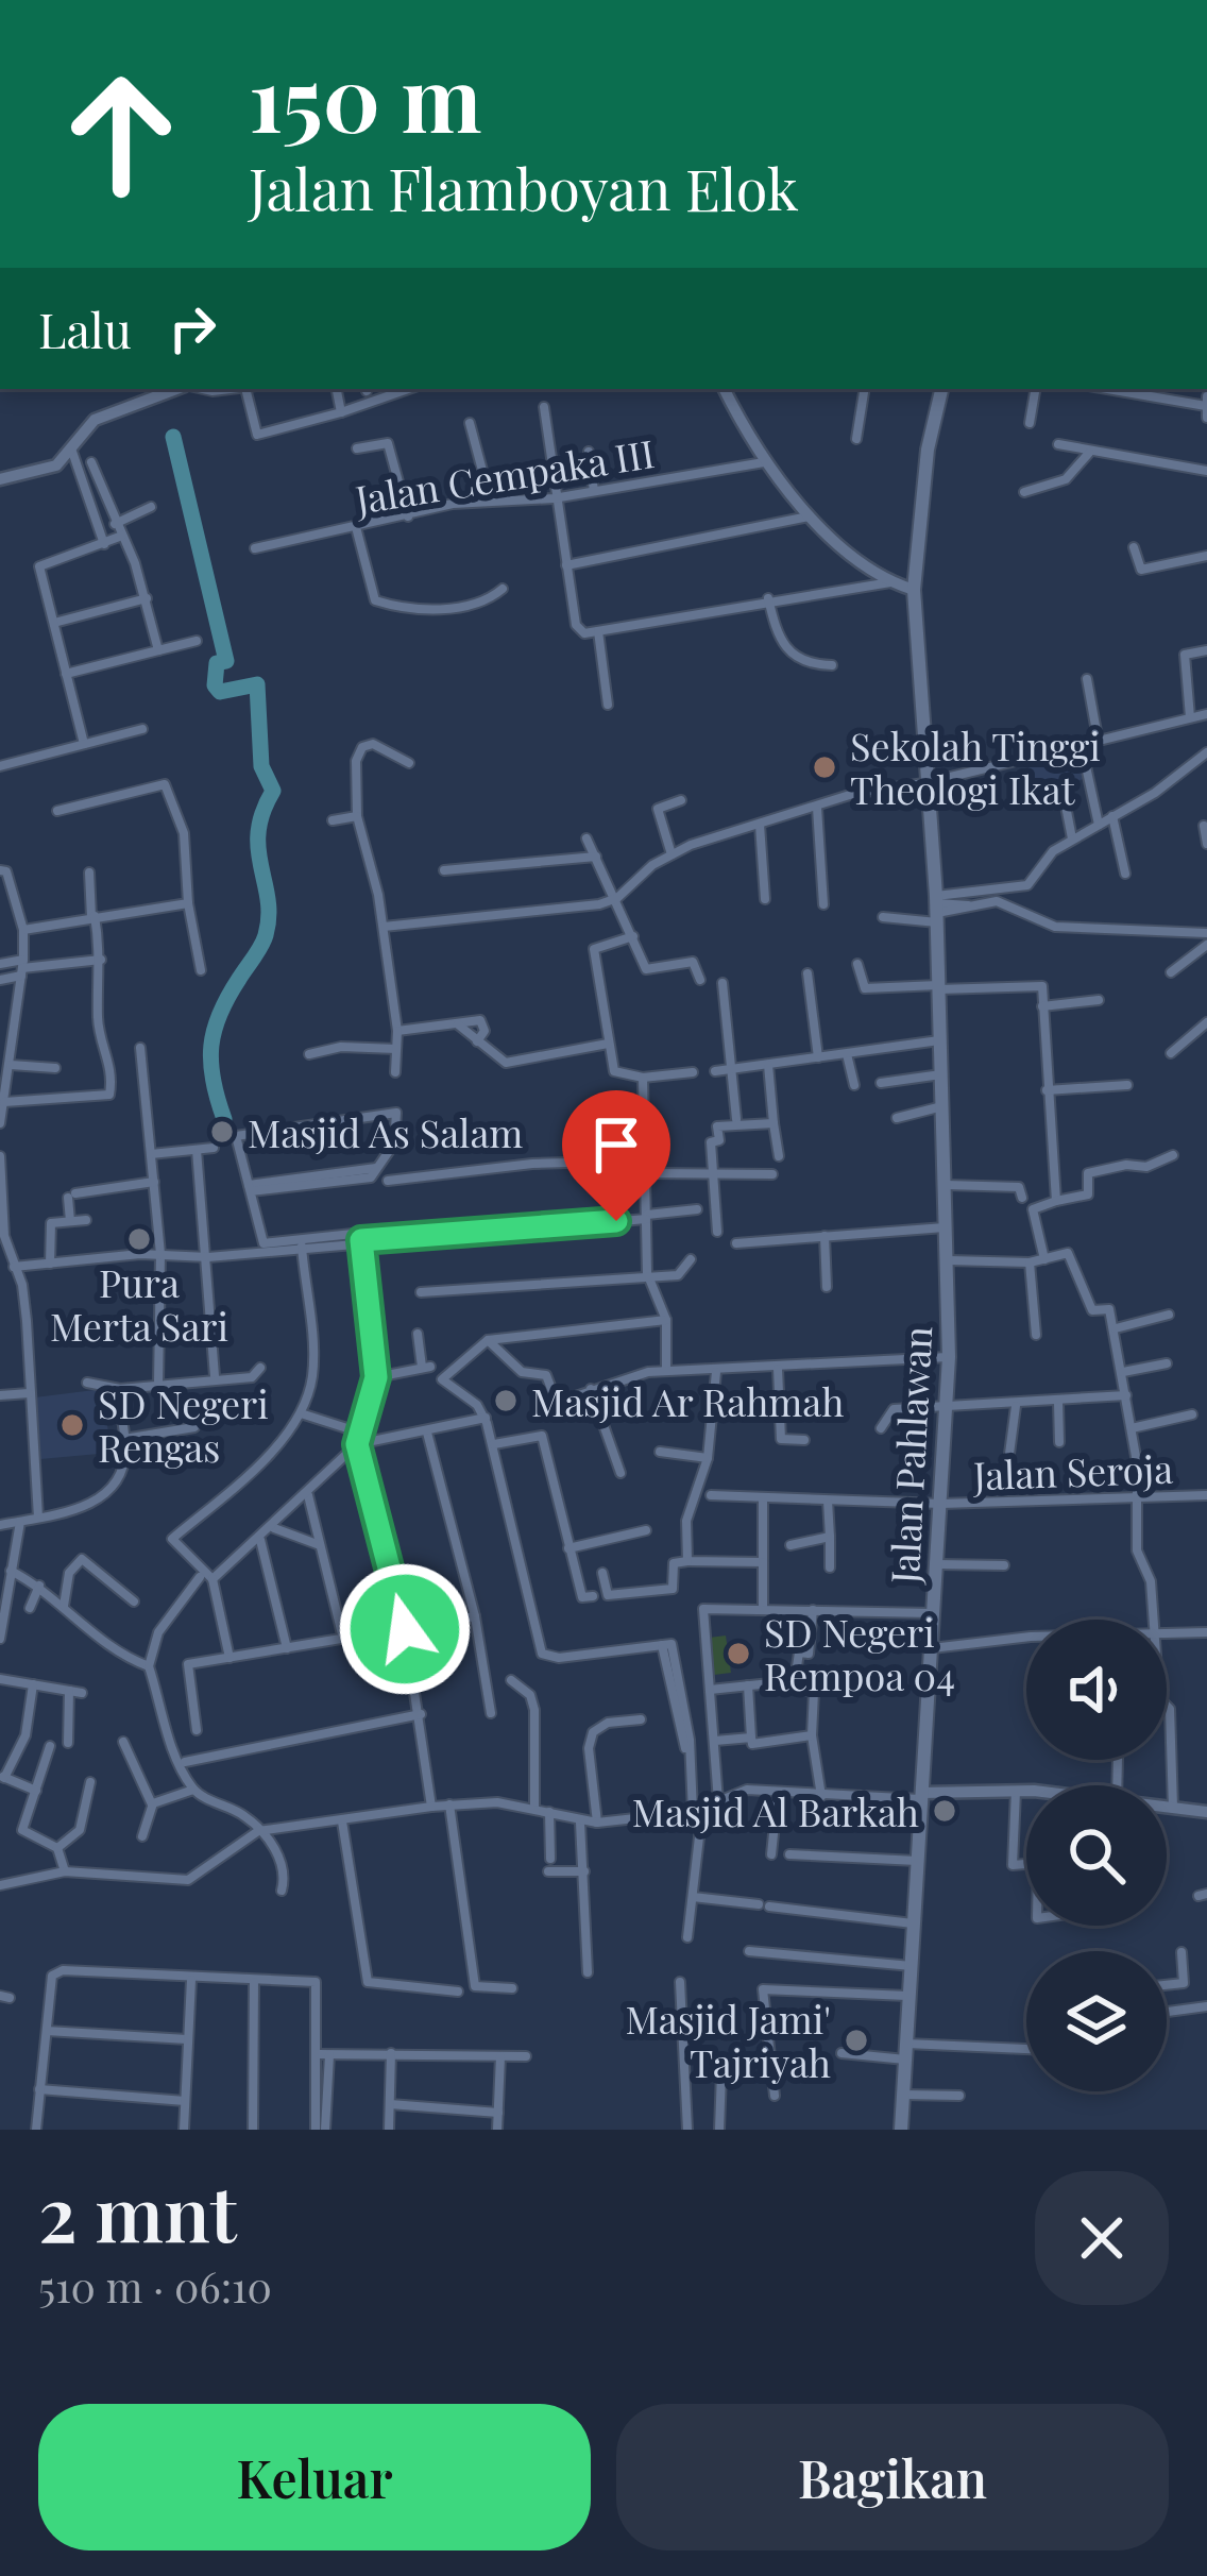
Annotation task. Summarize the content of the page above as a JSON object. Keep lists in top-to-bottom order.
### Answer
{
  "streets": {
    "main road": ["Jalan Pahlawan"],
    "street": ["Jalan Cempaka III", "Jalan Seroja"]
  },
  "crossings": [
    ["Jalan Pahlawan", "Jalan Seroja"]
  ],
  "places": [
    "Sekolah Tinggi Theologi Ikat",
    "Masjid As Salam",
    "Pura Merta Sari",
    "Masjid Ar Rahmah",
    "SD Negeri Rengas",
    "SD Negeri Rempoa 04",
    "Masjid Al Barkah",
    "Masjid Jami' Tajriyah"
  ],
  "page": {
    "turn": ["150 m", "Jalan Flamboyan Elok"],
    "then": "Lalu",
    "heading": ["2 mnt", "510 m · 06:10"],
    "buttons": ["Keluar", "Bagikan"]
  }
}
